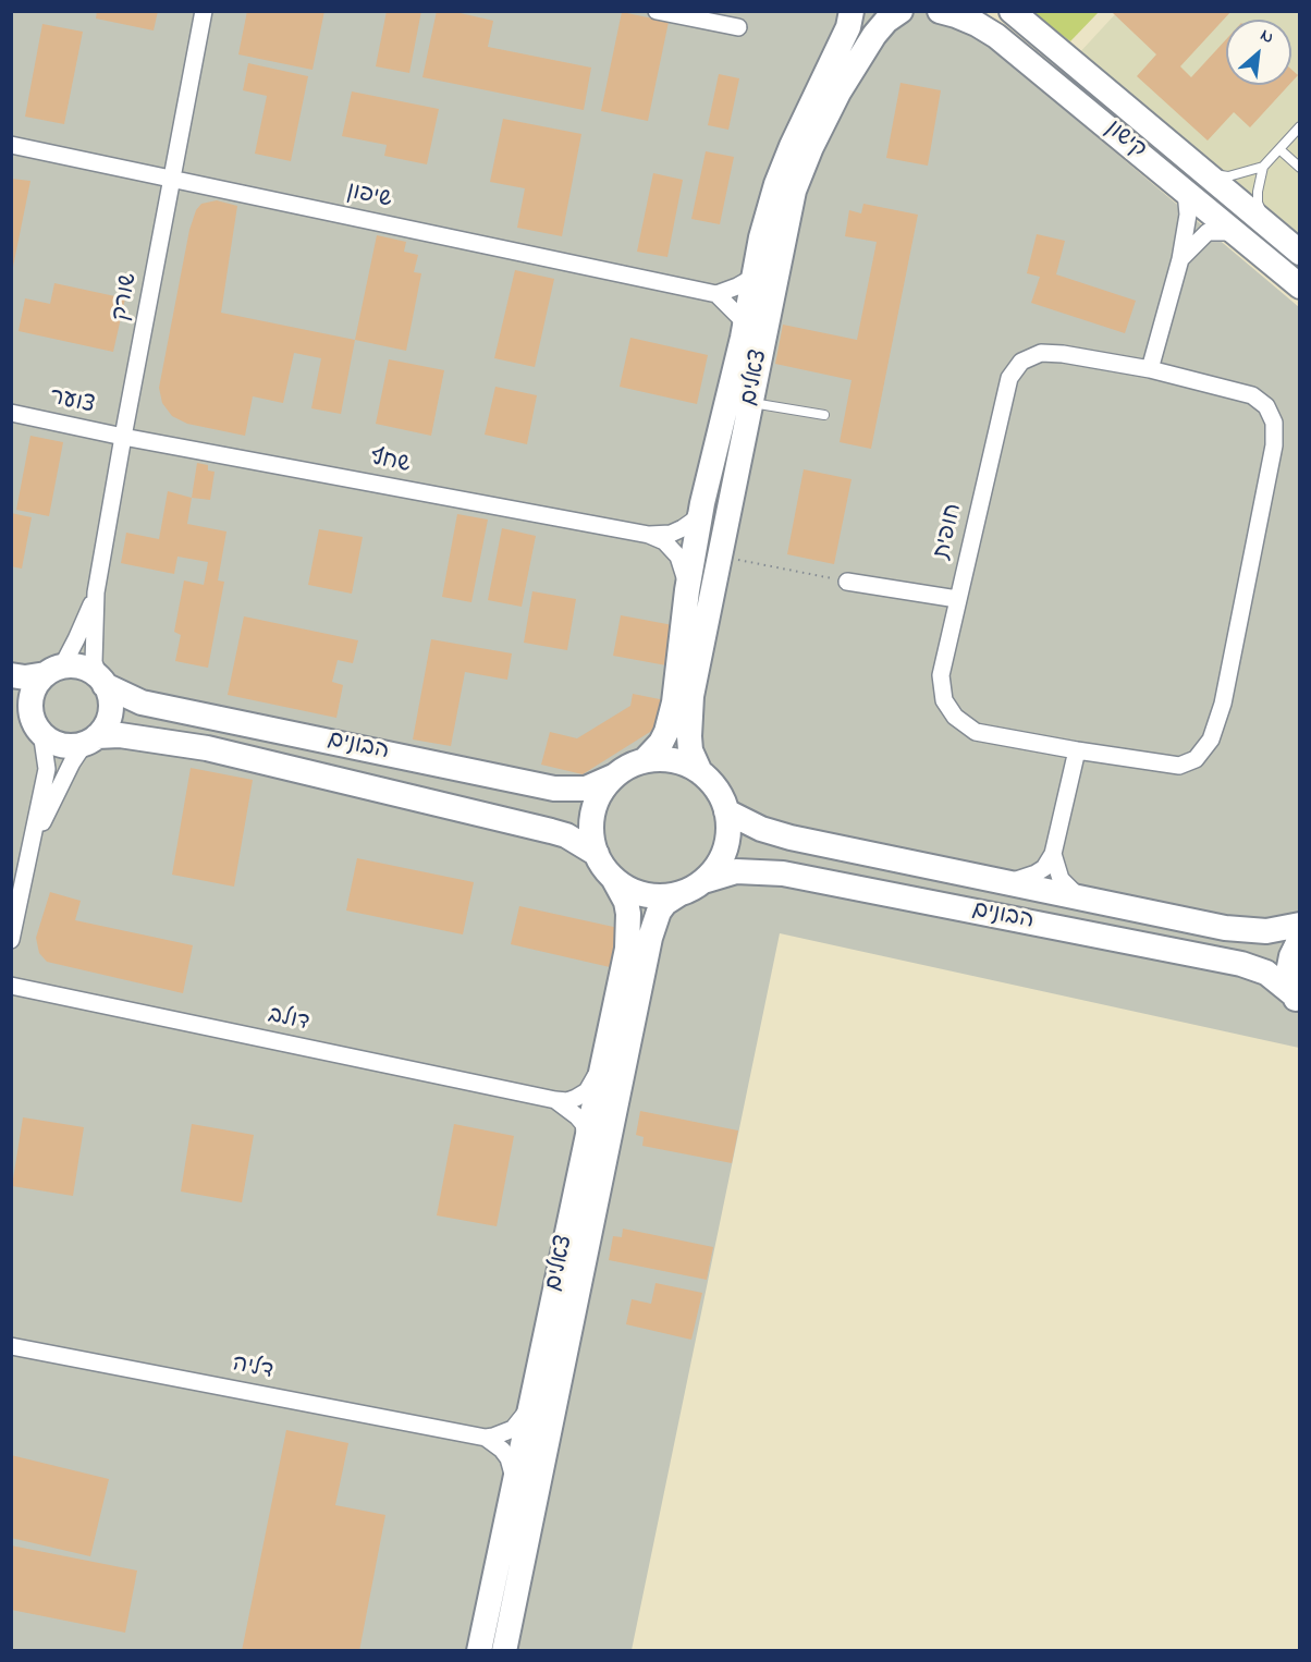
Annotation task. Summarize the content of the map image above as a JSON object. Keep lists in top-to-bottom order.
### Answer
{
  "streets": {
    "street": [
      "קישון",
      "שיפון",
      "שורק",
      "צאלים",
      "צוער",
      "שחף",
      "חופית",
      "הבונים",
      "דולב",
      "דליה"
    ]
  },
  "crossings": [
    ["שיפון", "שורק"],
    ["שורק", "צוער"],
    ["שורק", "שחף"],
    ["שורק", "הבונים"],
    ["צאלים", "שחף"],
    ["צאלים", "הבונים"],
    ["צאלים", "דולב"],
    ["צוער", "שחף"]
  ],
  "north": "top right"
}
